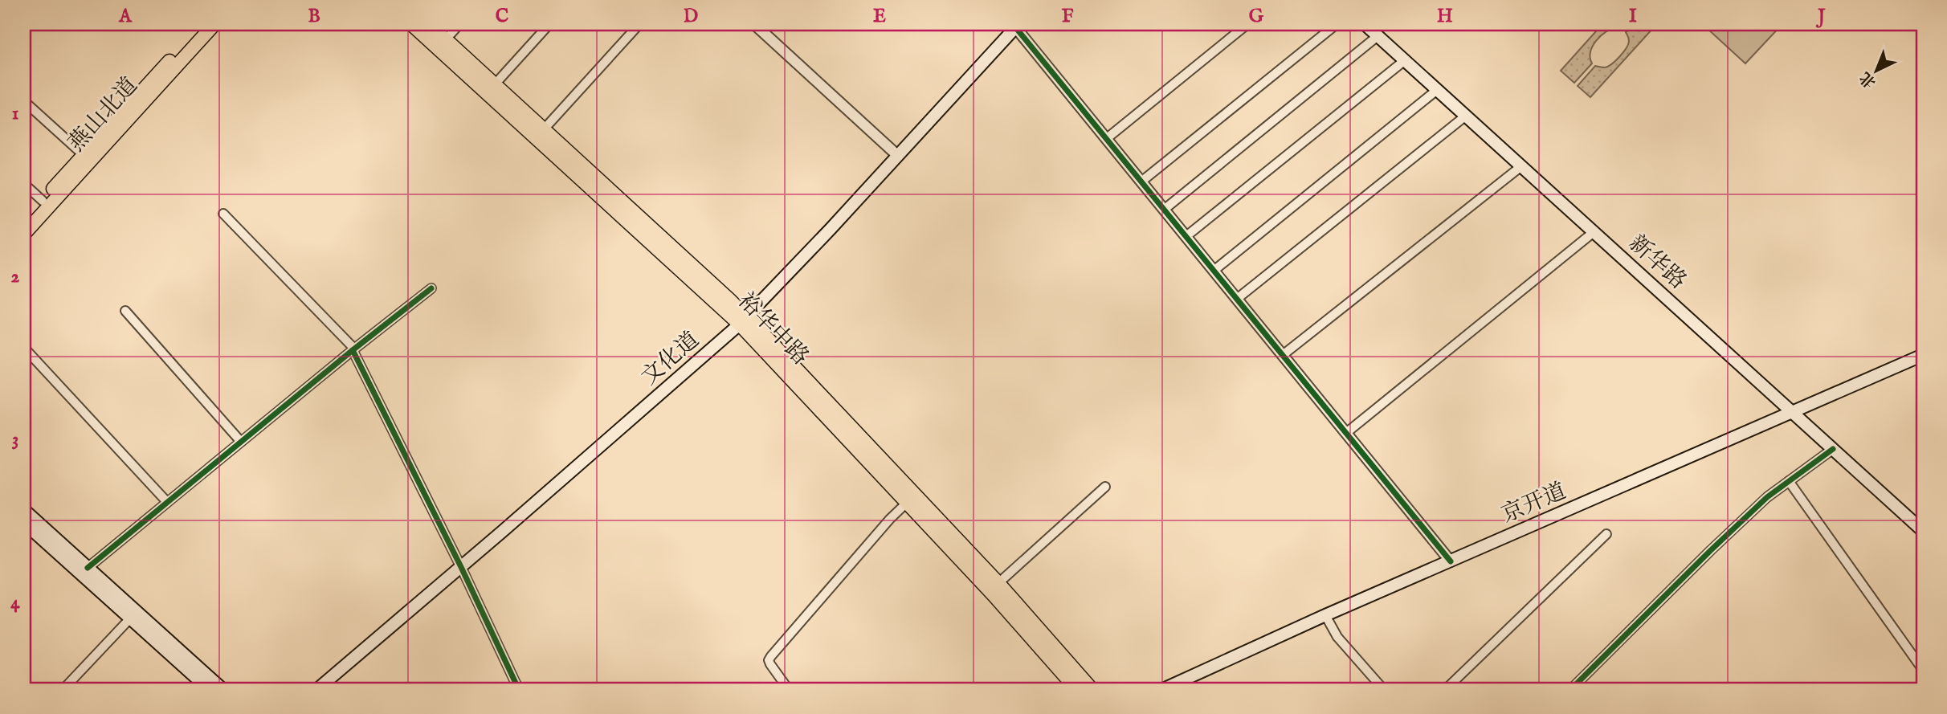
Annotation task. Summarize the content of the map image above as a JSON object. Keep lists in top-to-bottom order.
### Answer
{
  "streets": {
    "main road": [
      "燕山北道",
      "新华路",
      "裕华中路",
      "文化道",
      "京开道"
    ]
  },
  "crossings": [
    ["新华路", "京开道"],
    ["裕华中路", "文化道"]
  ],
  "north": "bottom left",
  "grid": {
    "columns": [
      "A",
      "B",
      "C",
      "D",
      "E",
      "F",
      "G",
      "H",
      "I",
      "J"
    ],
    "rows": [
      "1",
      "2",
      "3",
      "4"
    ]
  }
}
